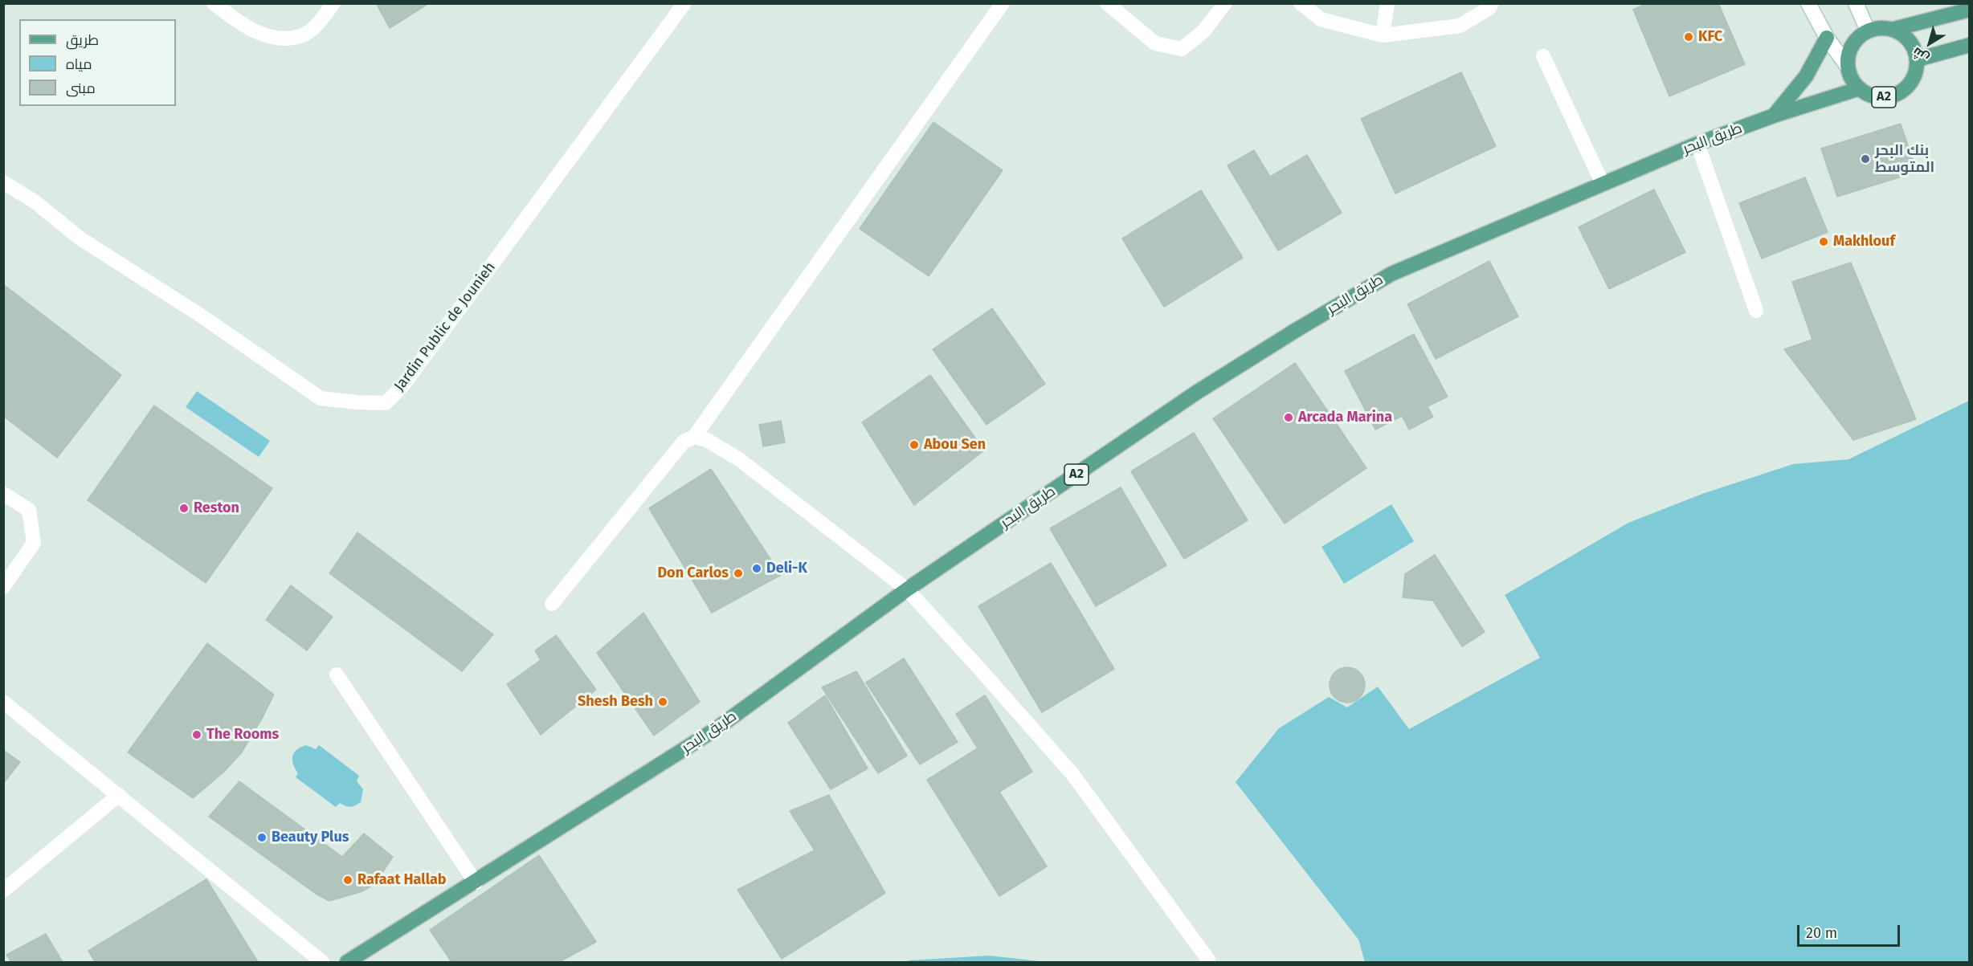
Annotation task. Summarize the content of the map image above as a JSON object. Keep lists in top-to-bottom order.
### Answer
{
  "streets": {
    "main road": ["A2", "طريق البحر"],
    "street": ["Jardin Public de Jounieh"]
  },
  "crossings": [
    ["A2", "طريق البحر"]
  ],
  "places": [
    "KFC",
    "بنك البحر المتوسط",
    "Makhlouf",
    "Arcada Marina",
    "Abou Sen",
    "Reston",
    "Deli-K",
    "Don Carlos",
    "Shesh Besh",
    "The Rooms",
    "Beauty Plus",
    "Rafaat Hallab"
  ],
  "legend": ["طريق", "مياه", "مبنى"],
  "scale_bar": "20 m",
  "north": "bottom left"
}
